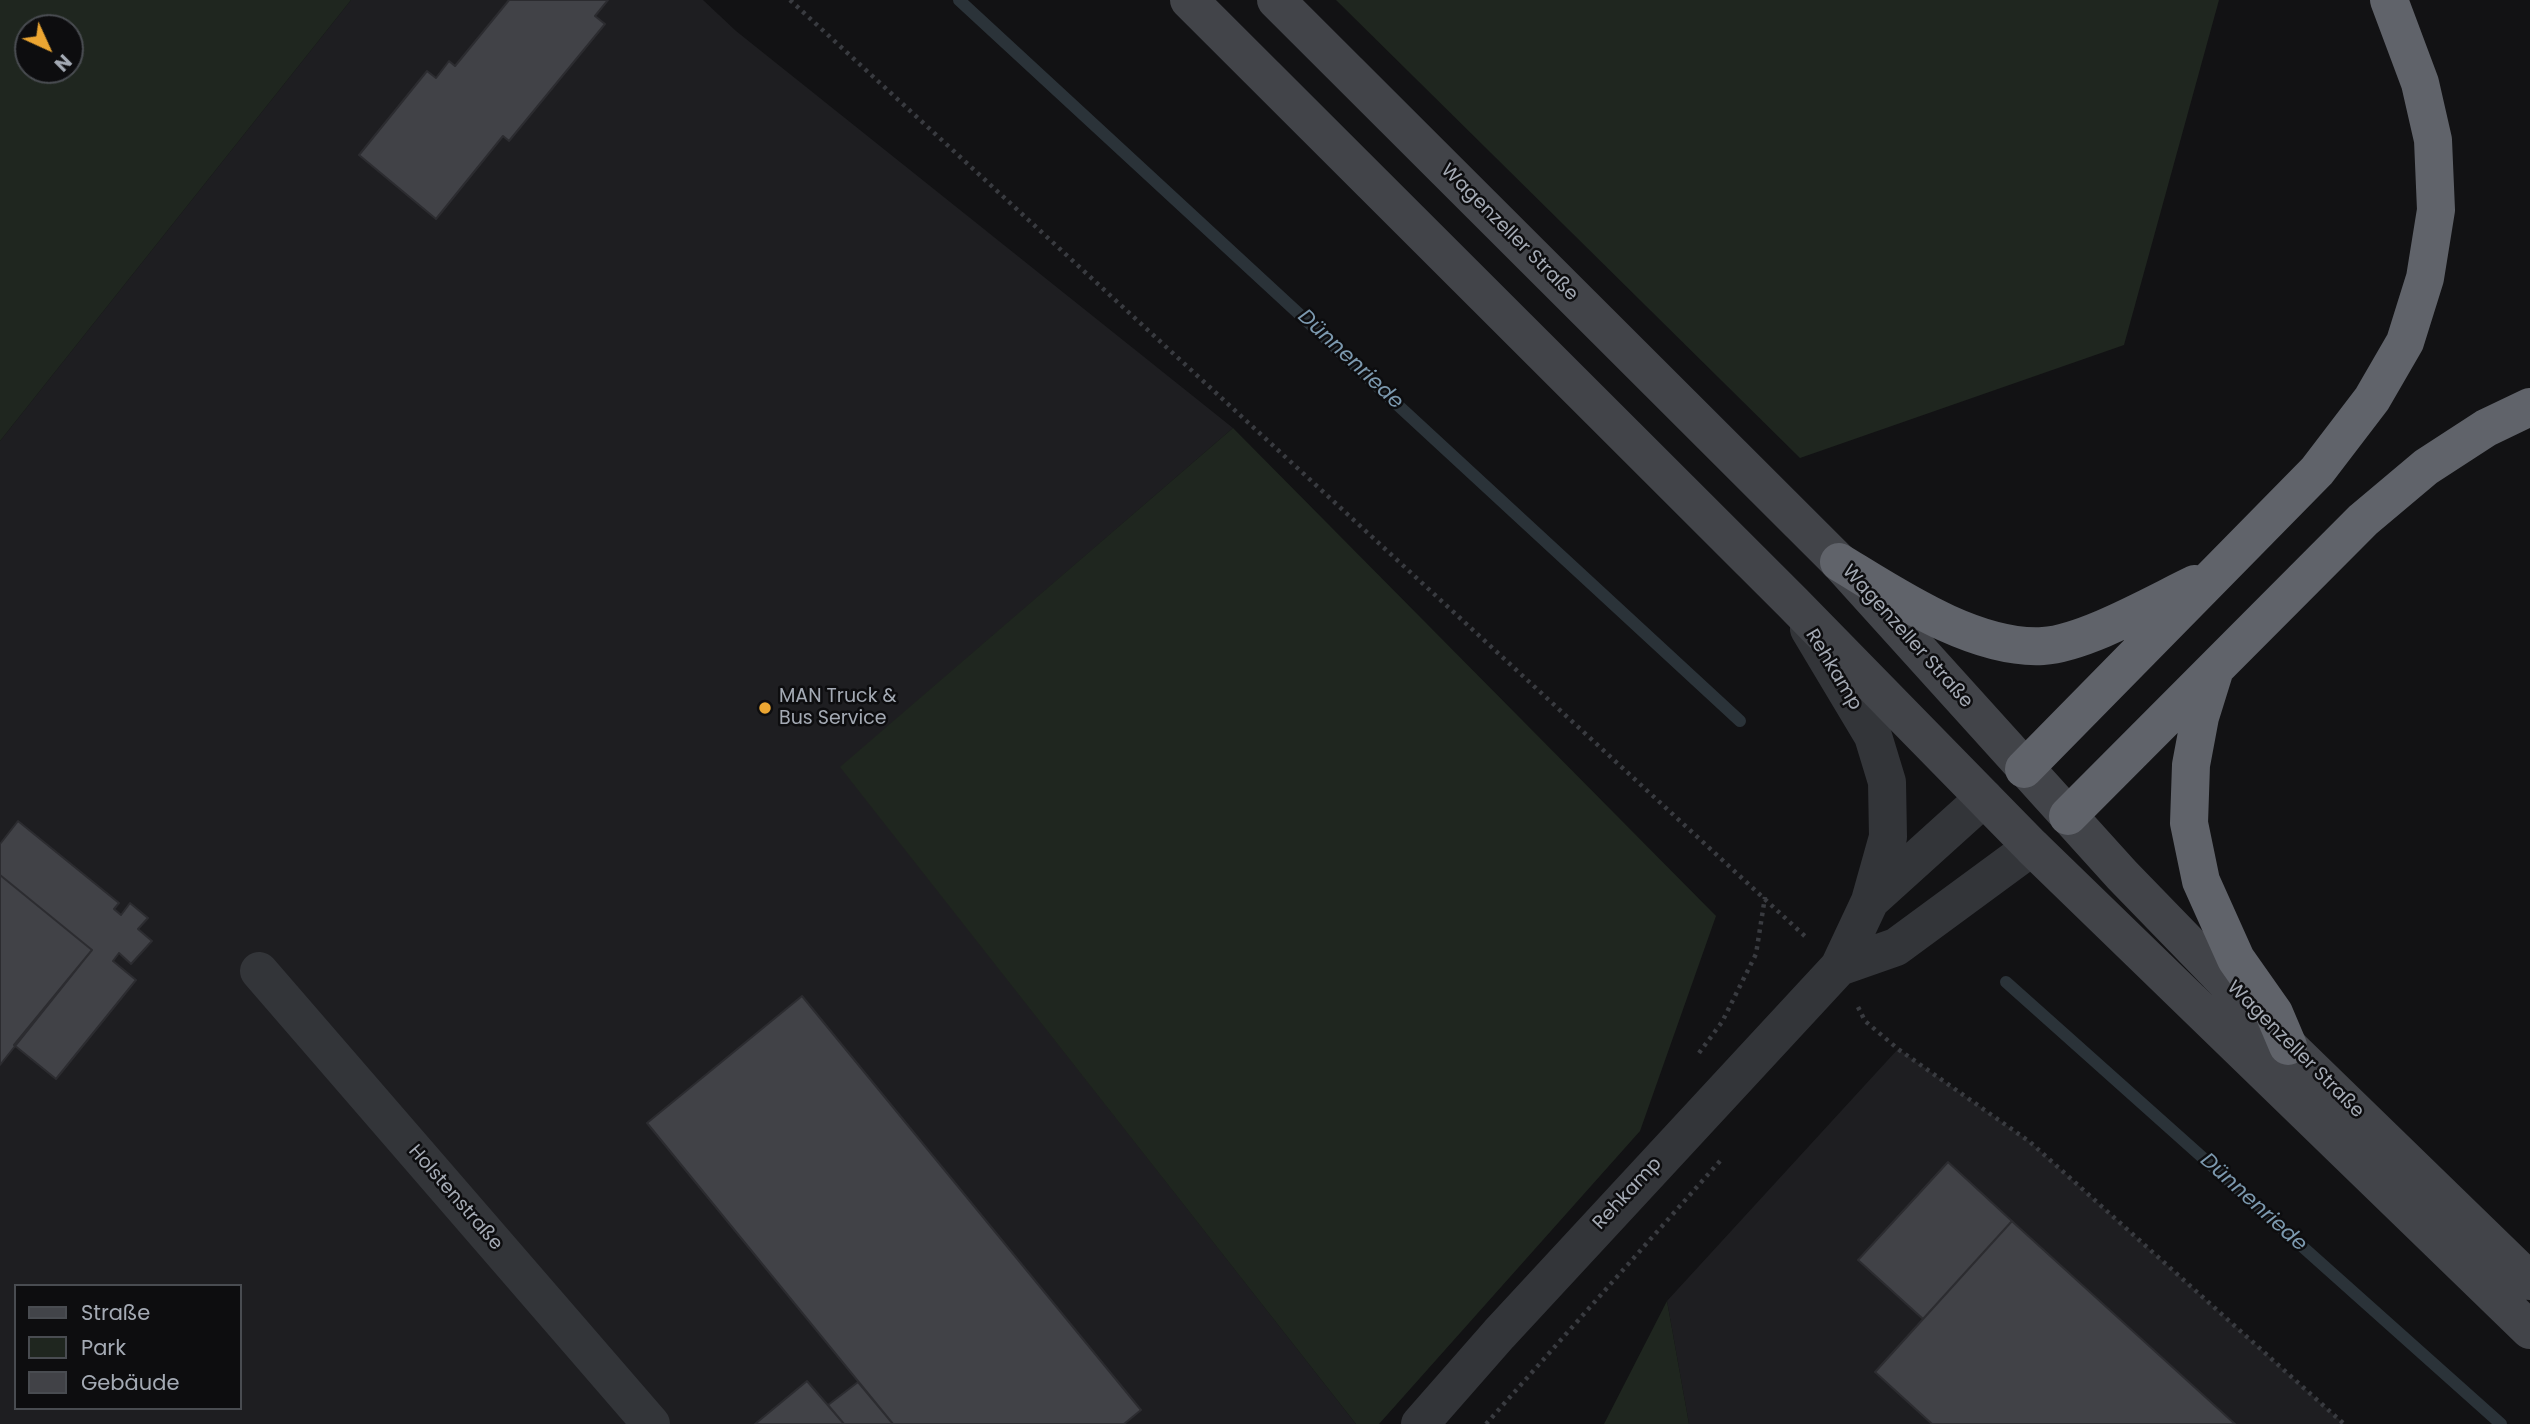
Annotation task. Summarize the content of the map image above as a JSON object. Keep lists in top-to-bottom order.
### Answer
{
  "streets": {
    "main road": ["Wagenzeller Straße"],
    "street": ["Rehkamp", "Holstenstraße"]
  },
  "water": ["Dünnenriede"],
  "places": ["MAN Truck & Bus Service"],
  "legend": ["Straße", "Park", "Gebäude"],
  "north": "bottom right"
}
